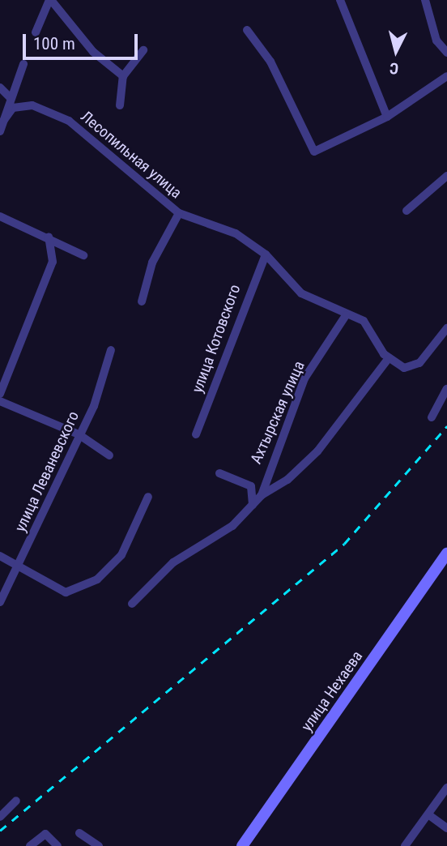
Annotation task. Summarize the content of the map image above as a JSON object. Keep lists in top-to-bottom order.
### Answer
{
  "streets": {
    "street": [
      "Лесопильная улица",
      "улица Котовского",
      "Ахтырская улица",
      "улица Леваневского",
      "улица Нехаева"
    ]
  },
  "crossings": [
    ["Лесопильная улица", "улица Котовского"],
    ["Лесопильная улица", "Ахтырская улица"]
  ],
  "scale_bar": "100 m",
  "north": "bottom"
}
